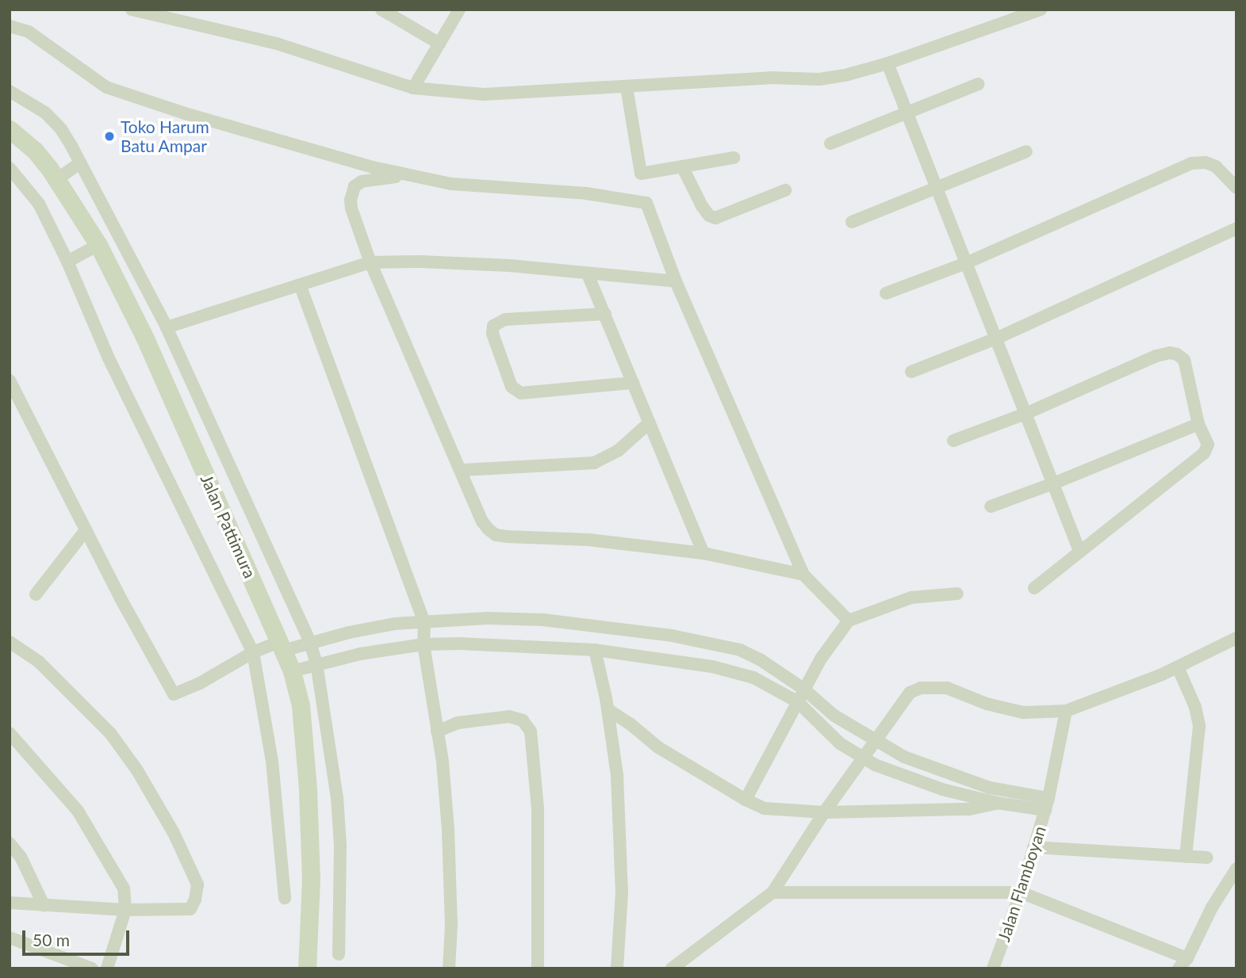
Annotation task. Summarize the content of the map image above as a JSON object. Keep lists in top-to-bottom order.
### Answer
{
  "streets": {
    "street": ["Jalan Pattimura", "Jalan Flamboyan"]
  },
  "places": ["Toko Harum Batu Ampar"],
  "scale_bar": "50 m"
}
